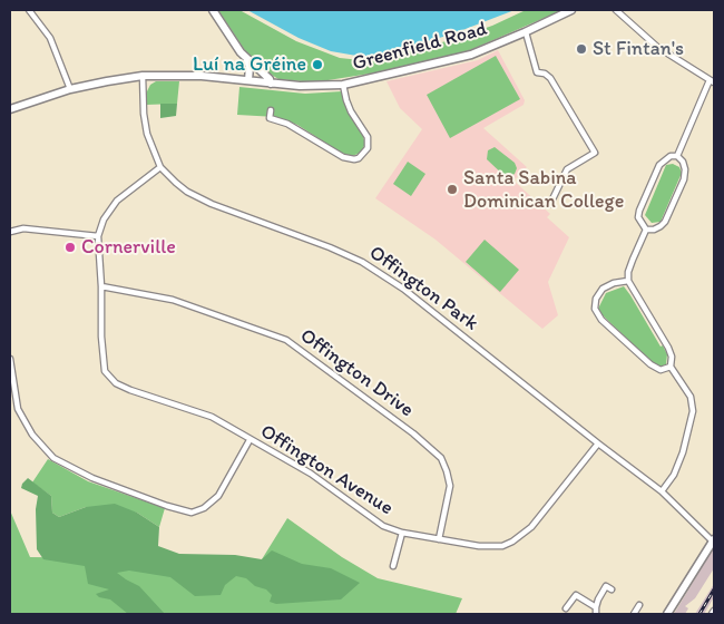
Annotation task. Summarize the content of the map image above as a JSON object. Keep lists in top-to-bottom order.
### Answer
{
  "streets": {
    "main road": ["Greenfield Road"],
    "street": ["Offington Park", "Offington Drive", "Offington Avenue"]
  },
  "crossings": [
    ["Greenfield Road", "Offington Park"],
    ["Offington Park", "Offington Avenue"],
    ["Offington Drive", "Offington Avenue"]
  ],
  "places": [
    "St Fintan's",
    "Luí na Gréine",
    "Santa Sabina Dominican College",
    "Cornerville"
  ]
}
